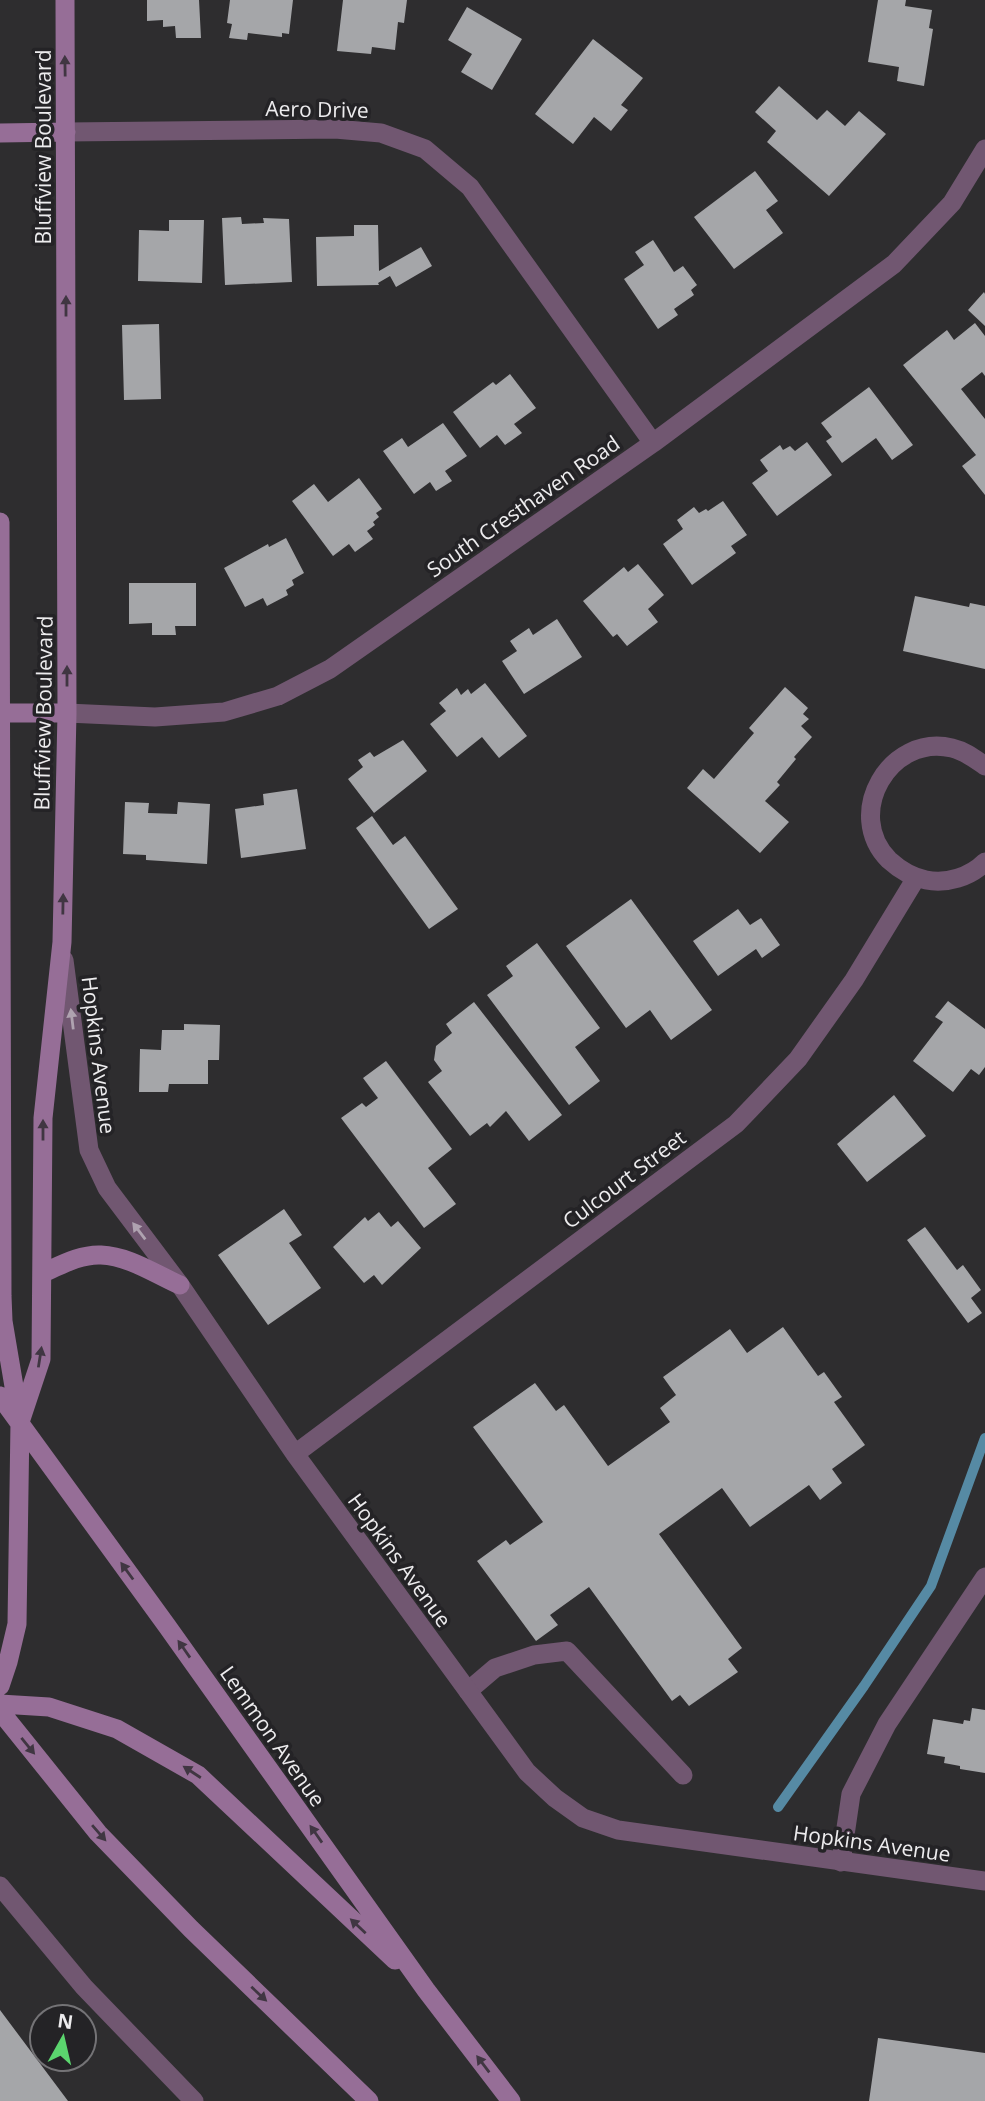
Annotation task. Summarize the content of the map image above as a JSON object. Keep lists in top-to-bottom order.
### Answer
{
  "streets": {
    "main road": [
      "Aero Drive",
      "Bluffview Boulevard",
      "South Cresthaven Road",
      "Lemmon Avenue"
    ],
    "street": ["Hopkins Avenue", "Culcourt Street"]
  },
  "crossings": [
    ["Aero Drive", "Bluffview Boulevard"],
    ["Aero Drive", "South Cresthaven Road"],
    ["Bluffview Boulevard", "South Cresthaven Road"],
    ["Bluffview Boulevard", "Hopkins Avenue"],
    ["Bluffview Boulevard", "Lemmon Avenue"],
    ["Hopkins Avenue", "Culcourt Street"]
  ],
  "north": "top"
}
